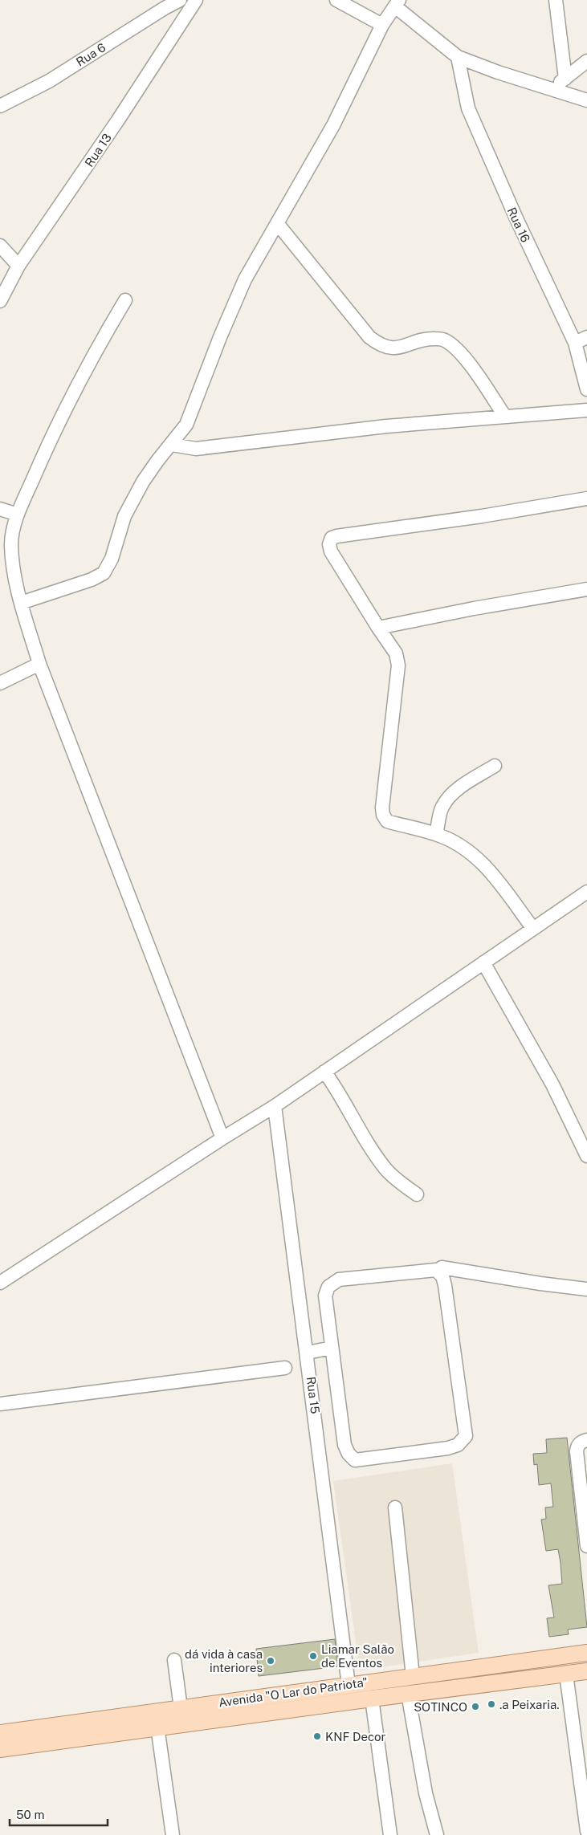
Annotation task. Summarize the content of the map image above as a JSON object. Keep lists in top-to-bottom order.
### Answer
{
  "streets": {
    "main road": ["Avenida \"O Lar do Patriota\""],
    "street": [
      "Rua 6",
      "Rua 13",
      "Rua 16",
      "Rua 15"
    ]
  },
  "crossings": [
    ["Rua 15", "Avenida \"O Lar do Patriota\""]
  ],
  "places": [
    "Liamar Salão de Eventos",
    "dá vida à casa interiores",
    ".a Peixaria.",
    "SOTINCO",
    "KNF Decor"
  ],
  "scale_bar": "50 m"
}
